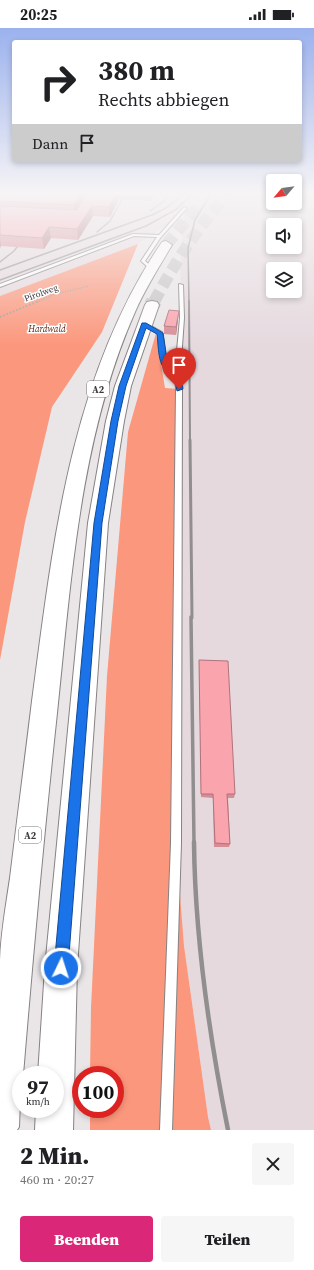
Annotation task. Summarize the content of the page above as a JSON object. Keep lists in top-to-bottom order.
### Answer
{
  "streets": {
    "highway": ["A2"],
    "path": ["Pirolweg"]
  },
  "parks": ["Hardwald"],
  "north": "bottom left",
  "page": {
    "status": "20:25",
    "turn": ["380 m", "Rechts abbiegen"],
    "then": "Dann",
    "speed": "97 km/h",
    "limit": "100",
    "heading": ["2 Min.", "460 m · 20:27"],
    "buttons": ["Beenden", "Teilen"]
  }
}
